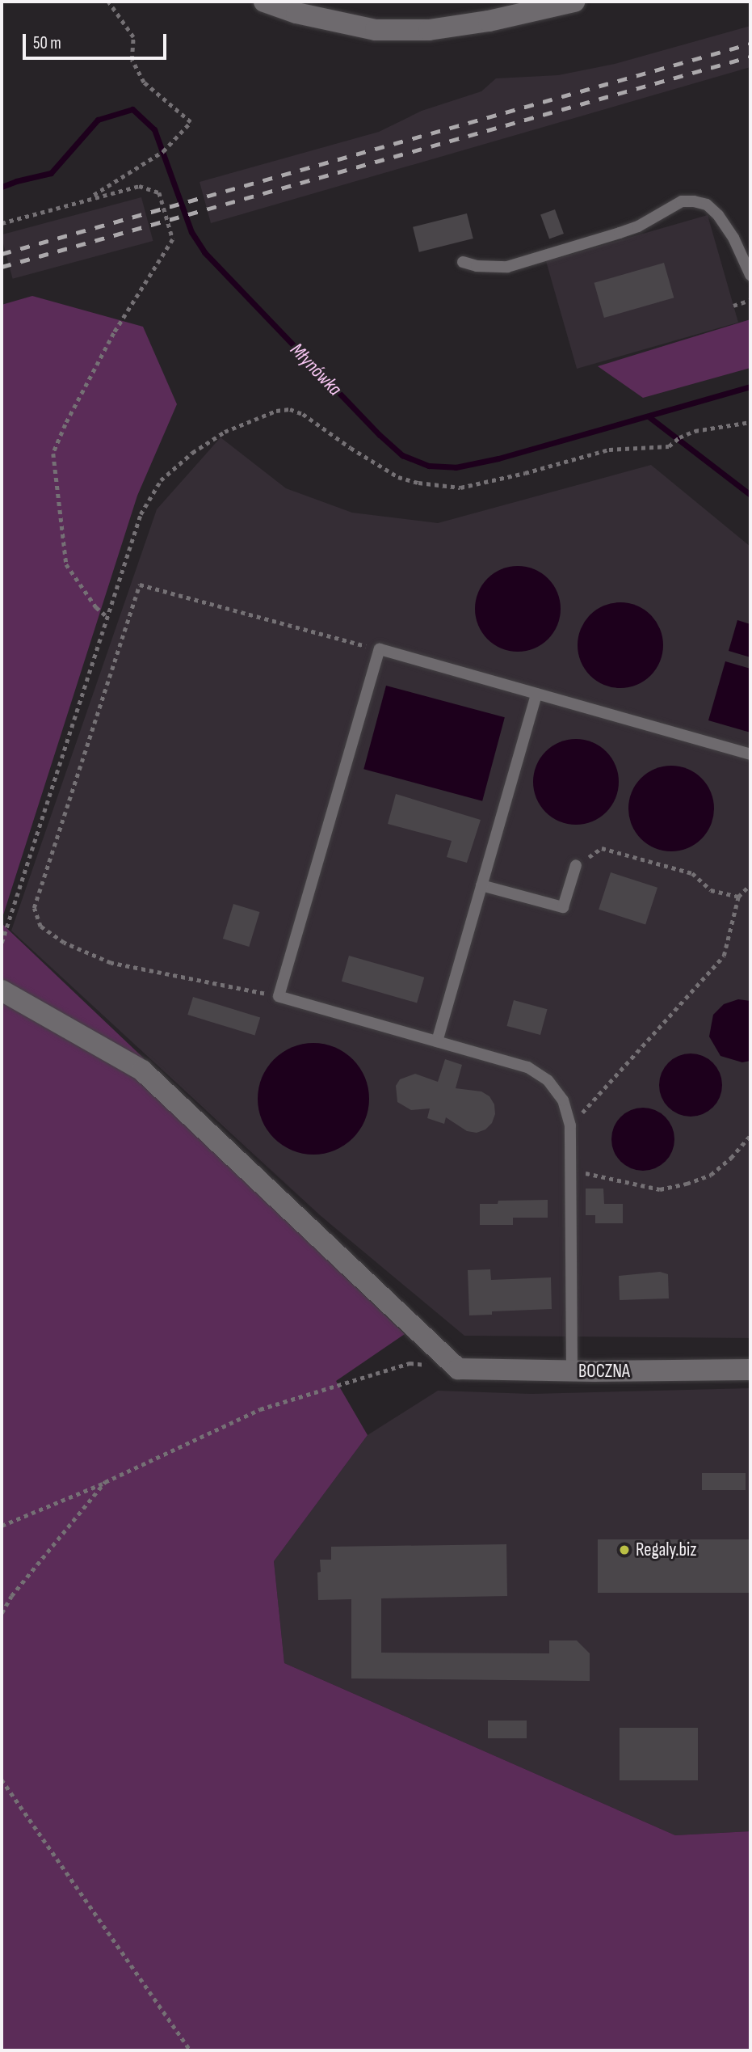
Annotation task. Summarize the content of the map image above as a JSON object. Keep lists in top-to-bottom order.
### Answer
{
  "streets": {
    "street": ["BOCZNA"]
  },
  "water": ["Młynówka"],
  "places": ["Regaly.biz"],
  "scale_bar": "50 m"
}
